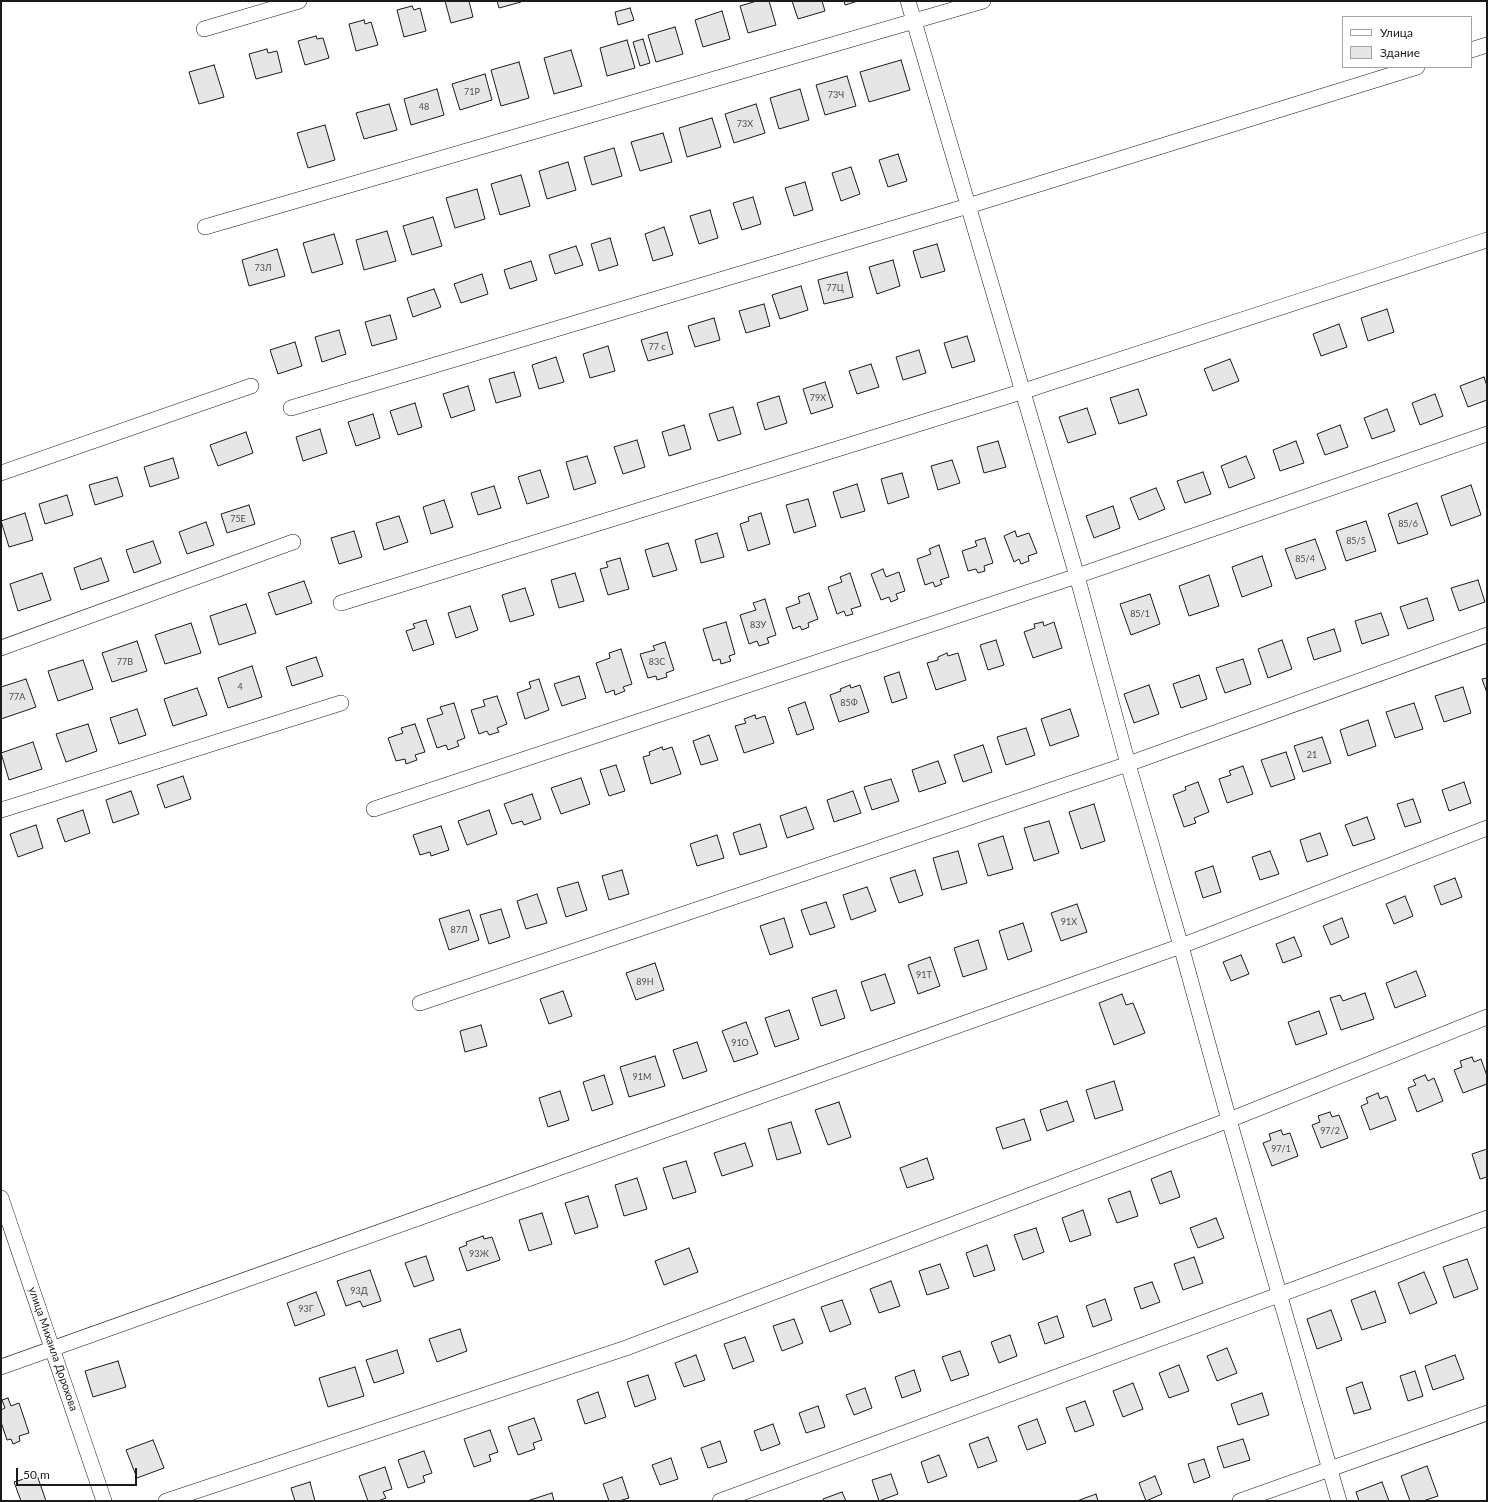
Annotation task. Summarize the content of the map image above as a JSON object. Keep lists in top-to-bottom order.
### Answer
{
  "streets": {
    "street": ["улица Михаила Дорохова"]
  },
  "house_numbers": [
    "71Р",
    "73Ч",
    "48",
    "73Х",
    "73Л",
    "77Ц",
    "77 с",
    "79Х",
    "75Е",
    "85/6",
    "85/5",
    "85/4",
    "85/1",
    "83У",
    "77В",
    "83С",
    "4",
    "77А",
    "85Ф",
    "21",
    "91Х",
    "87Л",
    "91Т",
    "89Н",
    "91О",
    "91М",
    "97/2",
    "97/1",
    "93Ж",
    "93Д",
    "93Г"
  ],
  "legend": ["Улица", "Здание"],
  "scale_bar": "50 m"
}
